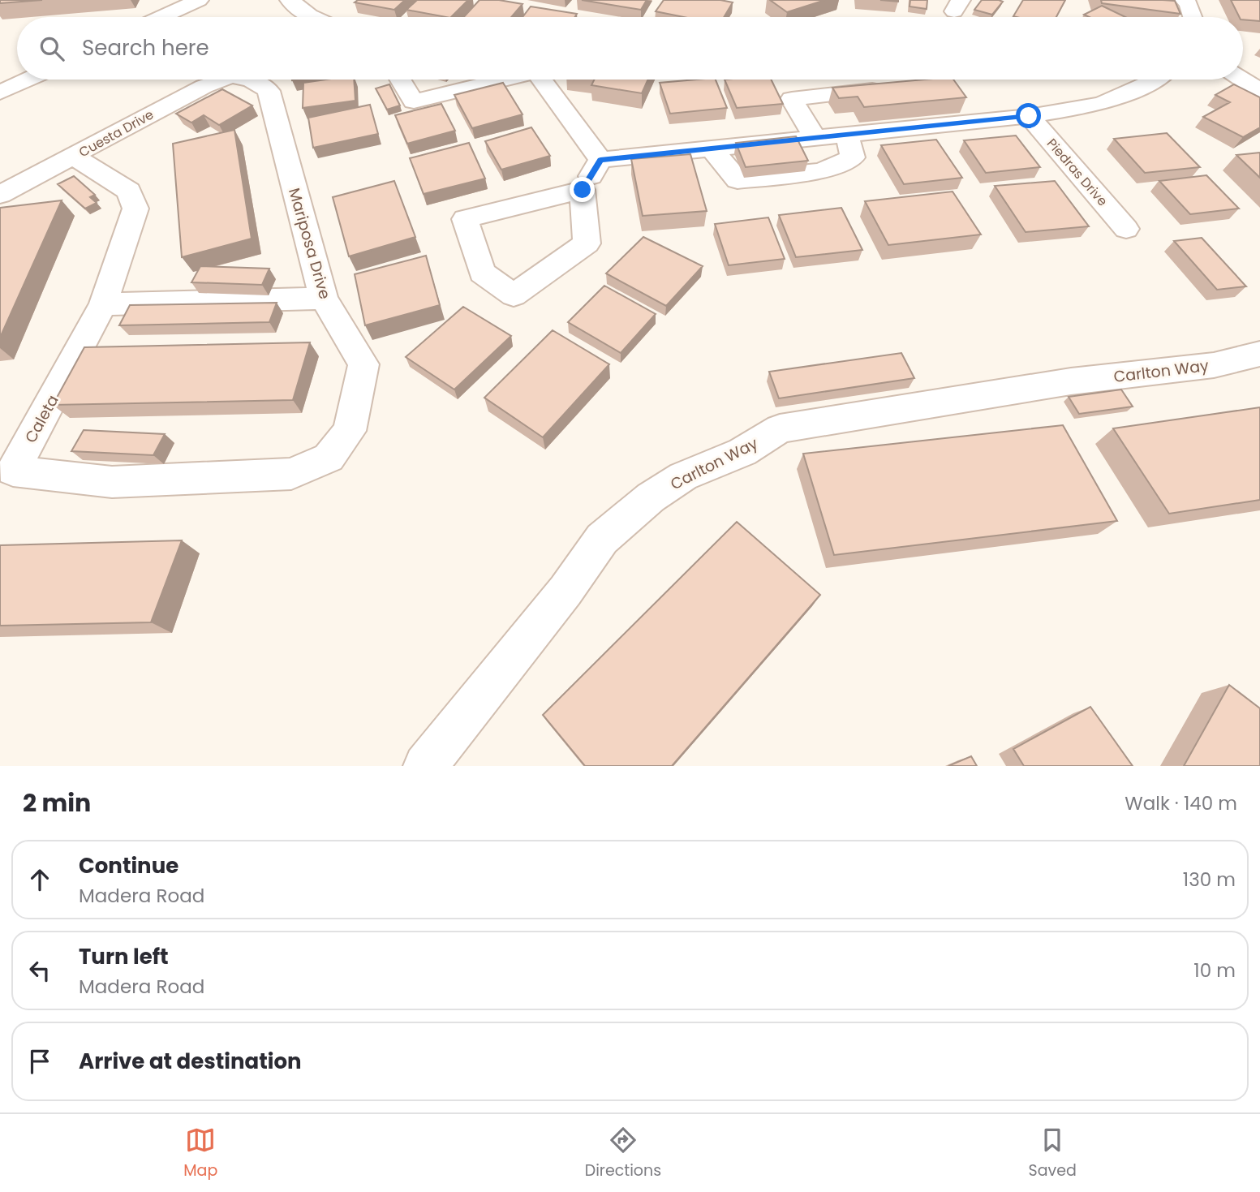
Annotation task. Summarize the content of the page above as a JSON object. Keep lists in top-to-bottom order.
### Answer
{
  "streets": {
    "street": [
      "Cuesta Drive",
      "Piedras Drive",
      "Mariposa Drive",
      "Carlton Way",
      "Caleta"
    ]
  },
  "crossings": [
    ["Cuesta Drive", "Caleta"],
    ["Mariposa Drive", "Caleta"]
  ],
  "page": {
    "search": "Search here",
    "heading": ["2 min", "Walk · 140 m"],
    "list": [
      ["Continue", "Madera Road", "130 m"],
      ["Turn left", "Madera Road", "10 m"],
      "Arrive at destination"
    ],
    "nav": ["Map", "Directions", "Saved"]
  }
}
